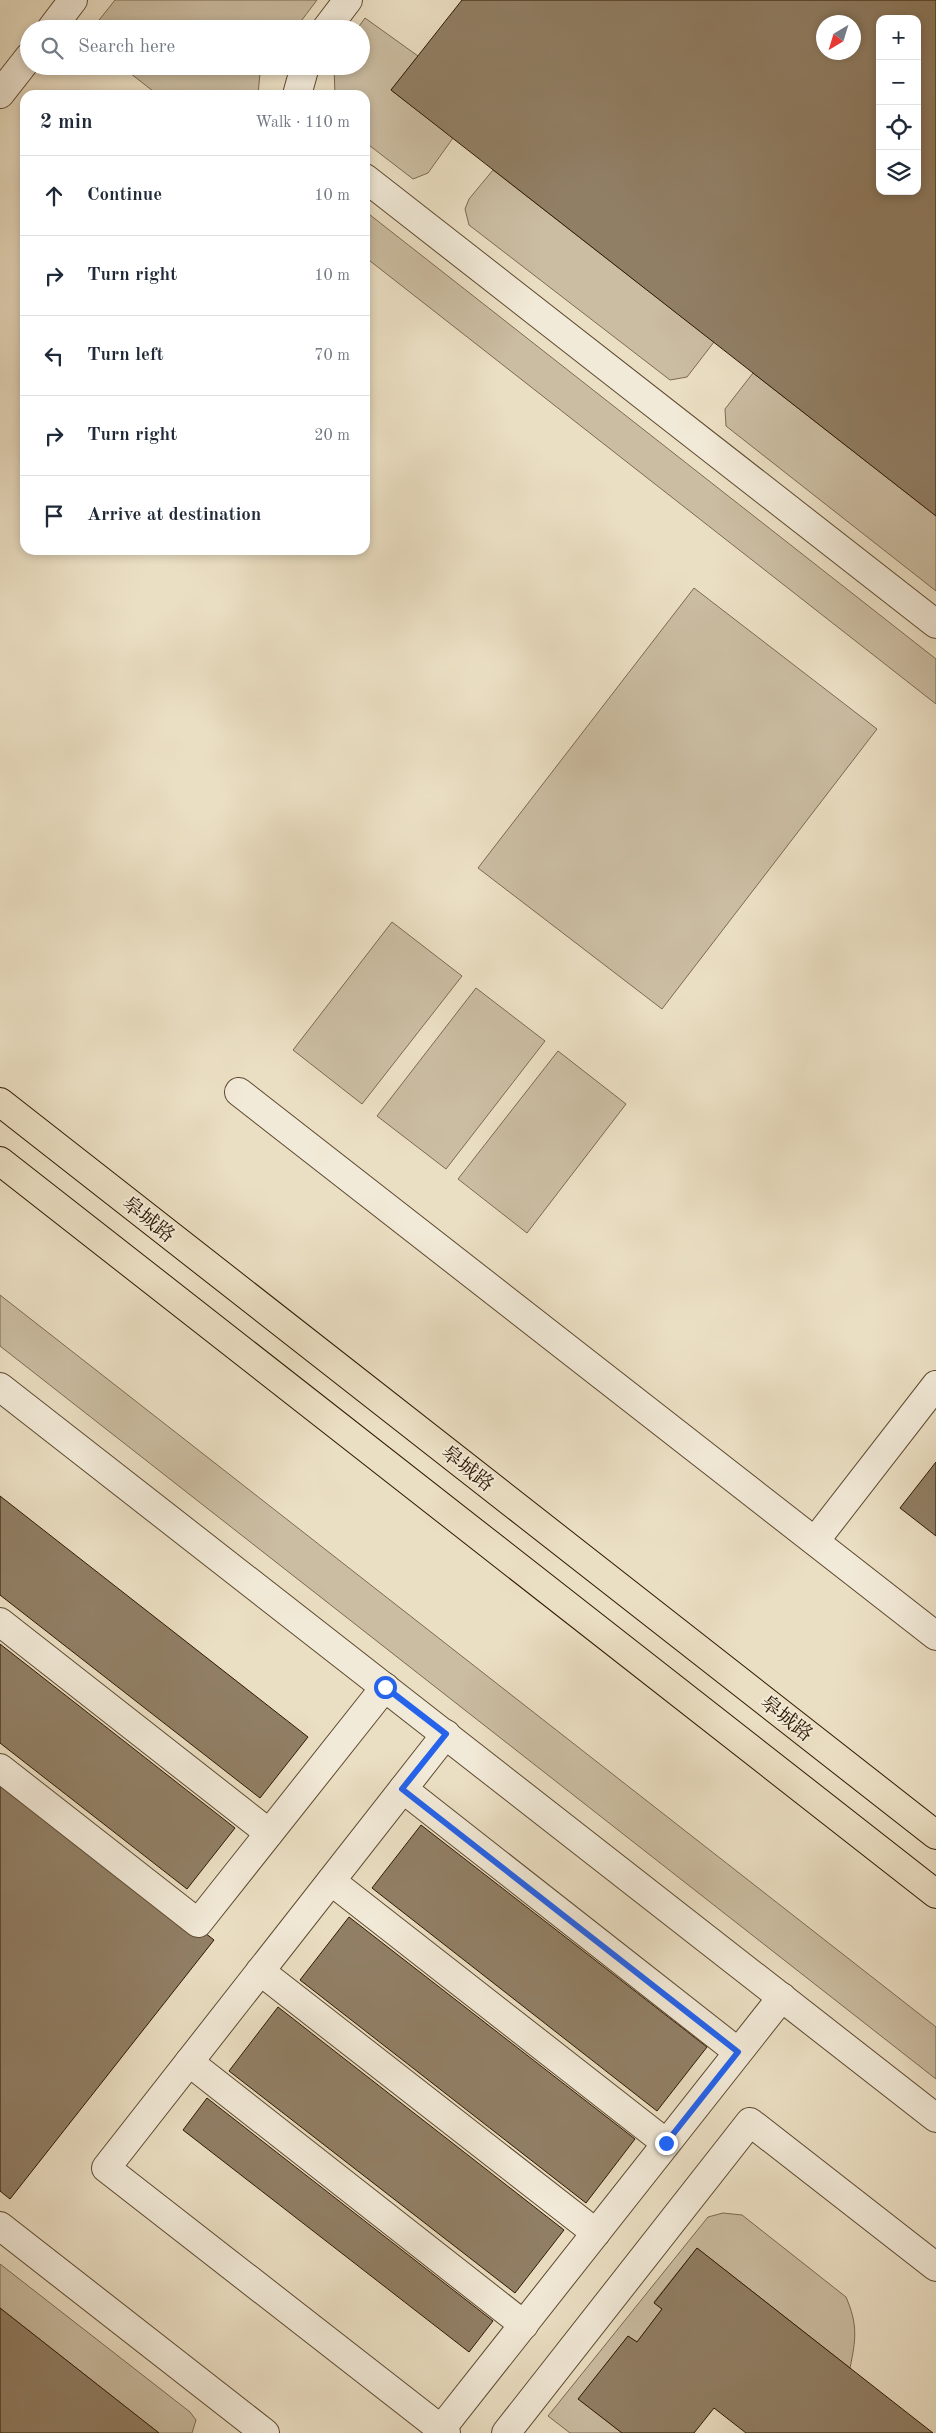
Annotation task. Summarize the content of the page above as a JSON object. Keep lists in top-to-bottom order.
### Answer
{
  "streets": {
    "main road": ["皋城路"]
  },
  "north": "bottom left",
  "page": {
    "map_buttons": ["+", "−"],
    "search": "Search here",
    "heading": ["2 min", "Walk · 110 m"],
    "list": [
      ["Continue", "10 m"],
      ["Turn right", "10 m"],
      ["Turn left", "70 m"],
      ["Turn right", "20 m"],
      "Arrive at destination"
    ]
  }
}
